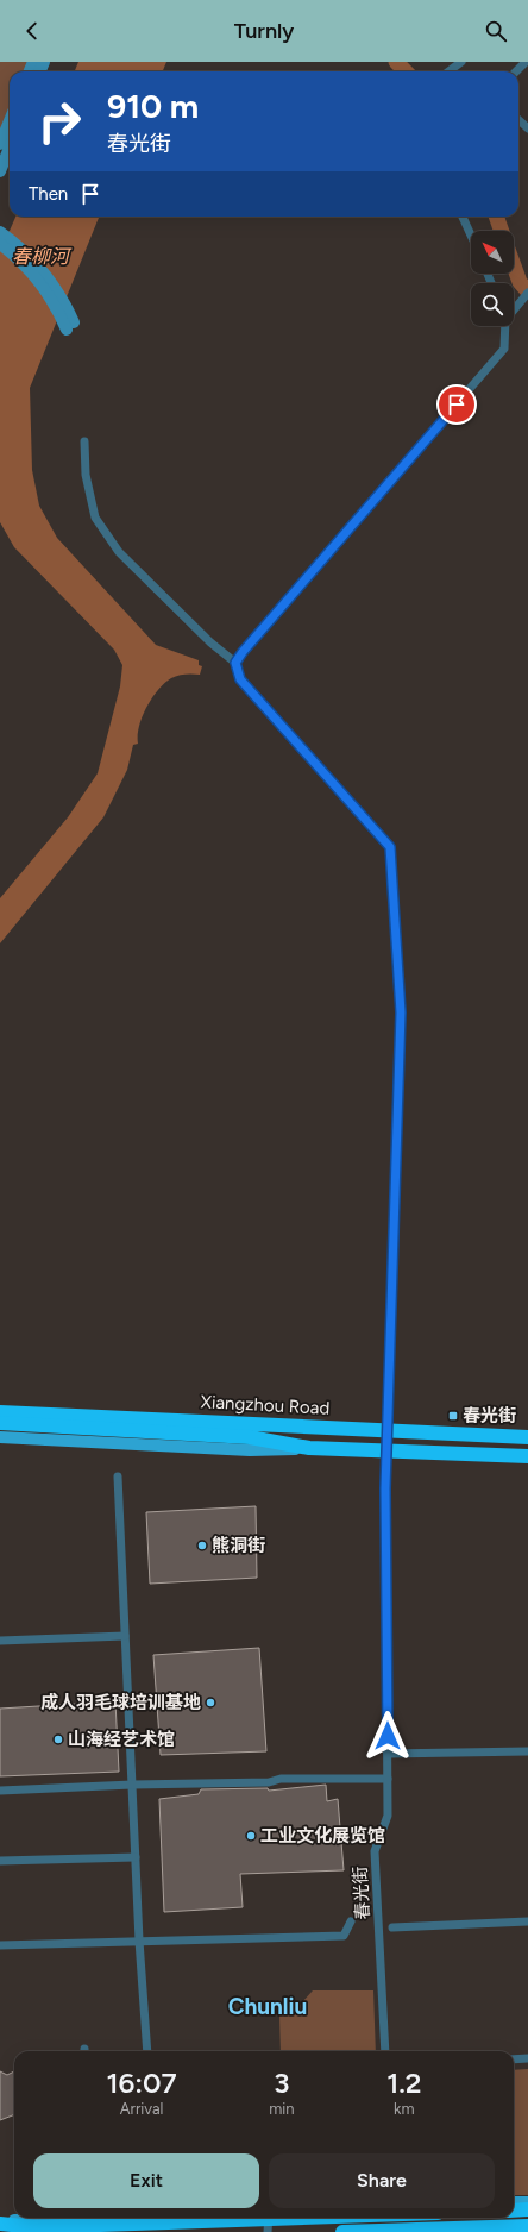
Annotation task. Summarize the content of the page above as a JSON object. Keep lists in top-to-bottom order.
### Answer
{
  "streets": {
    "highway": ["Xiangzhou Road"],
    "street": ["春光街"]
  },
  "crossings": [
    ["Xiangzhou Road", "春光街"]
  ],
  "districts": ["Chunliu"],
  "water": ["春柳河"],
  "places": {
    "transit": ["春光街"],
    "other": [
      "熊洞街",
      "成人羽毛球培训基地",
      "山海经艺术馆",
      "工业文化展览馆"
    ]
  },
  "north": "top left",
  "page": {
    "header": "Turnly",
    "turn": ["910 m", "春光街"],
    "then": "Then",
    "eta": [
      "16:07",
      "Arrival",
      "3",
      "min",
      "1.2",
      "km"
    ],
    "buttons": ["Exit", "Share"]
  }
}
